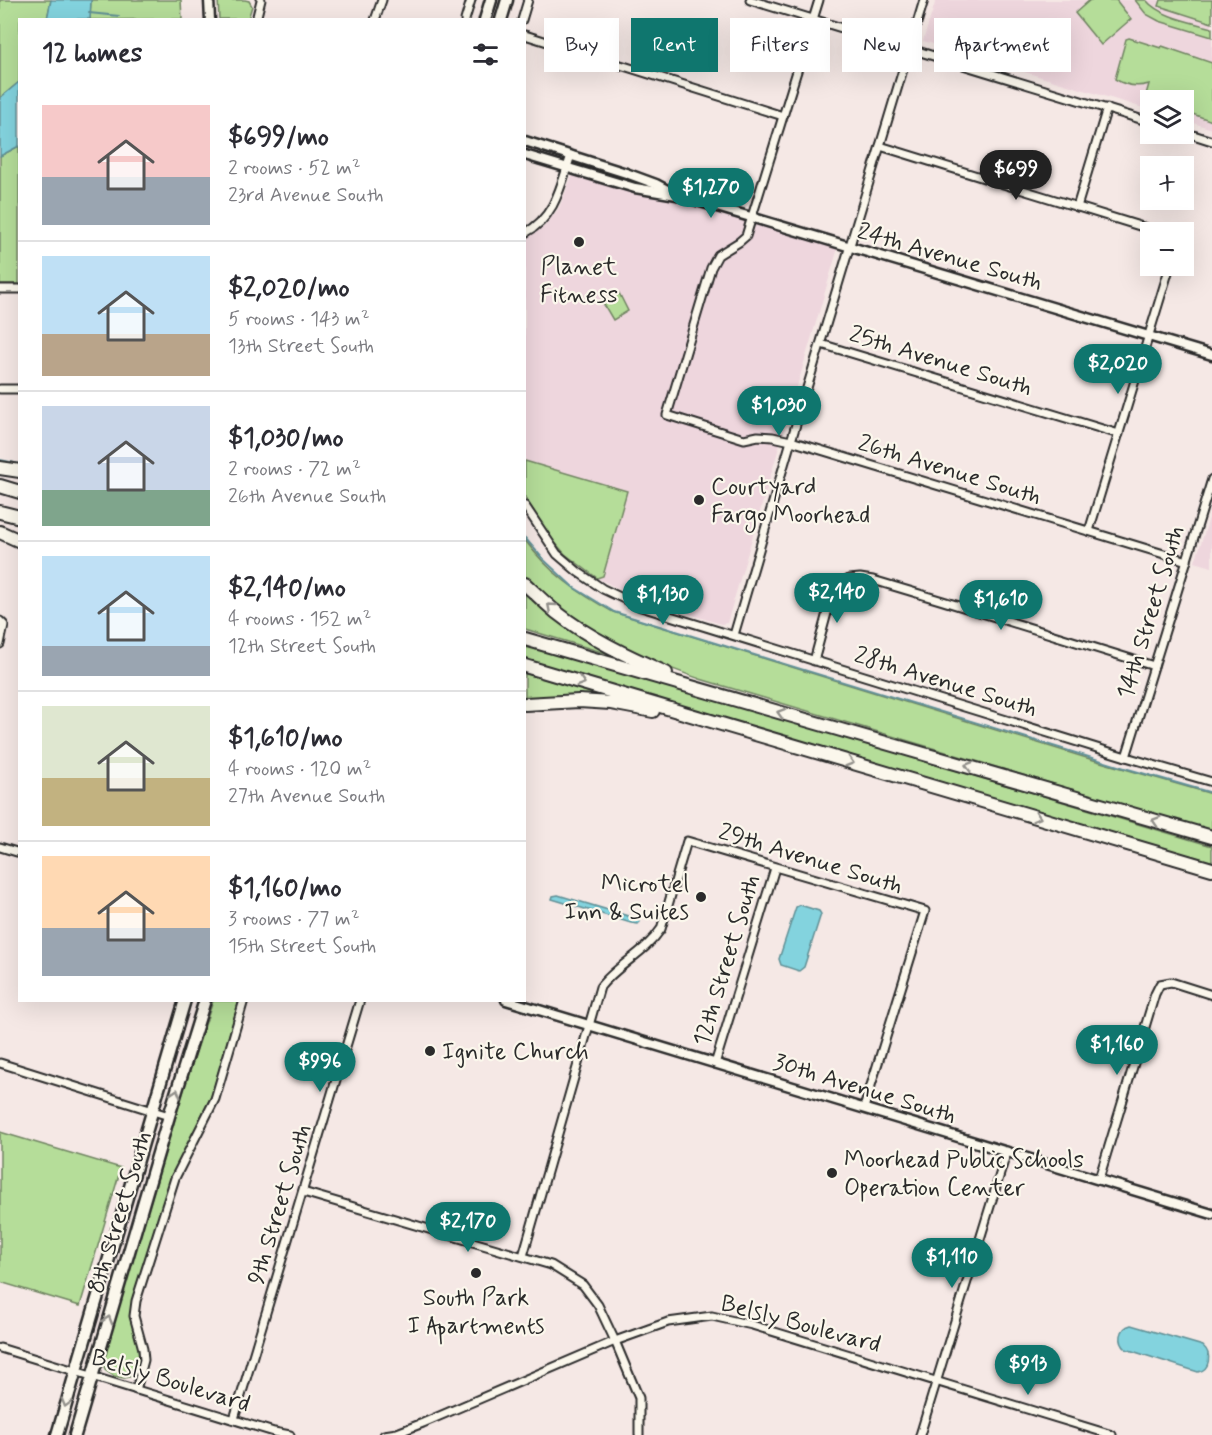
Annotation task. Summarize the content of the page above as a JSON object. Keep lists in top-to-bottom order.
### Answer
{
  "streets": {
    "main road": ["8th Street South"],
    "street": [
      "24th Avenue South",
      "25th Avenue South",
      "26th Avenue South",
      "14th Street South",
      "28th Avenue South",
      "29th Avenue South",
      "12th Street South",
      "30th Avenue South",
      "9th Street South",
      "Belsly Boulevard"
    ]
  },
  "crossings": [
    ["24th Avenue South", "26th Avenue South"],
    ["26th Avenue South", "14th Street South"],
    ["14th Street South", "28th Avenue South"],
    ["29th Avenue South", "12th Street South"],
    ["29th Avenue South", "30th Avenue South"],
    ["12th Street South", "30th Avenue South"],
    ["9th Street South", "Belsly Boulevard"],
    ["8th Street South", "Belsly Boulevard"]
  ],
  "places": [
    "Planet Fitness",
    "Courtyard Fargo Moorhead",
    "Microtel Inn & Suites",
    "Ignite Church",
    "Moorhead Public Schools Operation Center",
    "South Park I Apartments"
  ],
  "page": {
    "chip": [
      "Buy",
      "Rent",
      "Filters",
      "New",
      "Apartment"
    ],
    "heading": "12 homes",
    "map_buttons": ["+", "−"],
    "list": [
      {
        "name": "$699/mo",
        "note": "2 rooms · 52 m² · 23rd Avenue South"
      },
      {
        "name": "$2,020/mo",
        "note": "5 rooms · 143 m² · 13th Street South"
      },
      {
        "name": "$1,030/mo",
        "note": "2 rooms · 72 m² · 26th Avenue South"
      },
      {
        "name": "$2,140/mo",
        "note": "4 rooms · 152 m² · 12th Street South"
      },
      {
        "name": "$1,610/mo",
        "note": "4 rooms · 120 m² · 27th Avenue South"
      },
      {
        "name": "$1,160/mo",
        "note": "3 rooms · 77 m² · 15th Street South"
      }
    ],
    "price": [
      "$699",
      "$1,270",
      "$2,020",
      "$1,030",
      "$2,140",
      "$1,130",
      "$1,610",
      "$1,160",
      "$996",
      "$2,170",
      "$1,110",
      "$913"
    ]
  }
}
